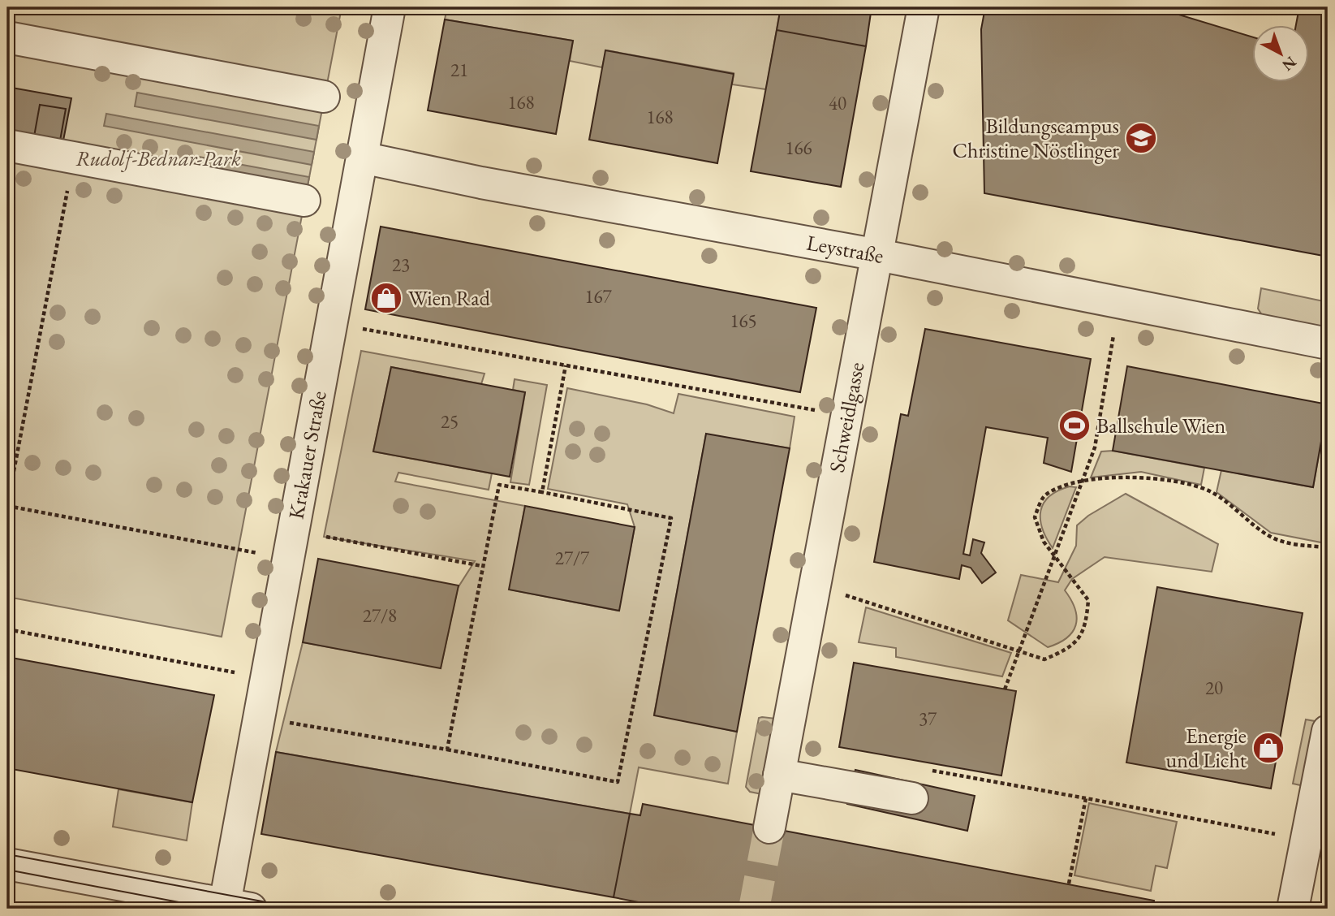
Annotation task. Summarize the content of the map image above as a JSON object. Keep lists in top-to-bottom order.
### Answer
{
  "streets": {
    "street": ["Leystraße", "Schweidlgasse", "Krakauer Straße"]
  },
  "crossings": [
    ["Leystraße", "Schweidlgasse"],
    ["Leystraße", "Krakauer Straße"]
  ],
  "parks": ["Rudolf-Bednar-Park"],
  "places": {
    "school or university": ["Bildungscampus Christine Nöstlinger"],
    "shop": ["Wien Rad", "Energie und Licht"],
    "sports": ["Ballschule Wien"]
  },
  "house_numbers": [
    "21",
    "168",
    "40",
    "168",
    "166",
    "23",
    "167",
    "165",
    "25",
    "27/7",
    "27/8",
    "20",
    "37"
  ],
  "north": "bottom right"
}
